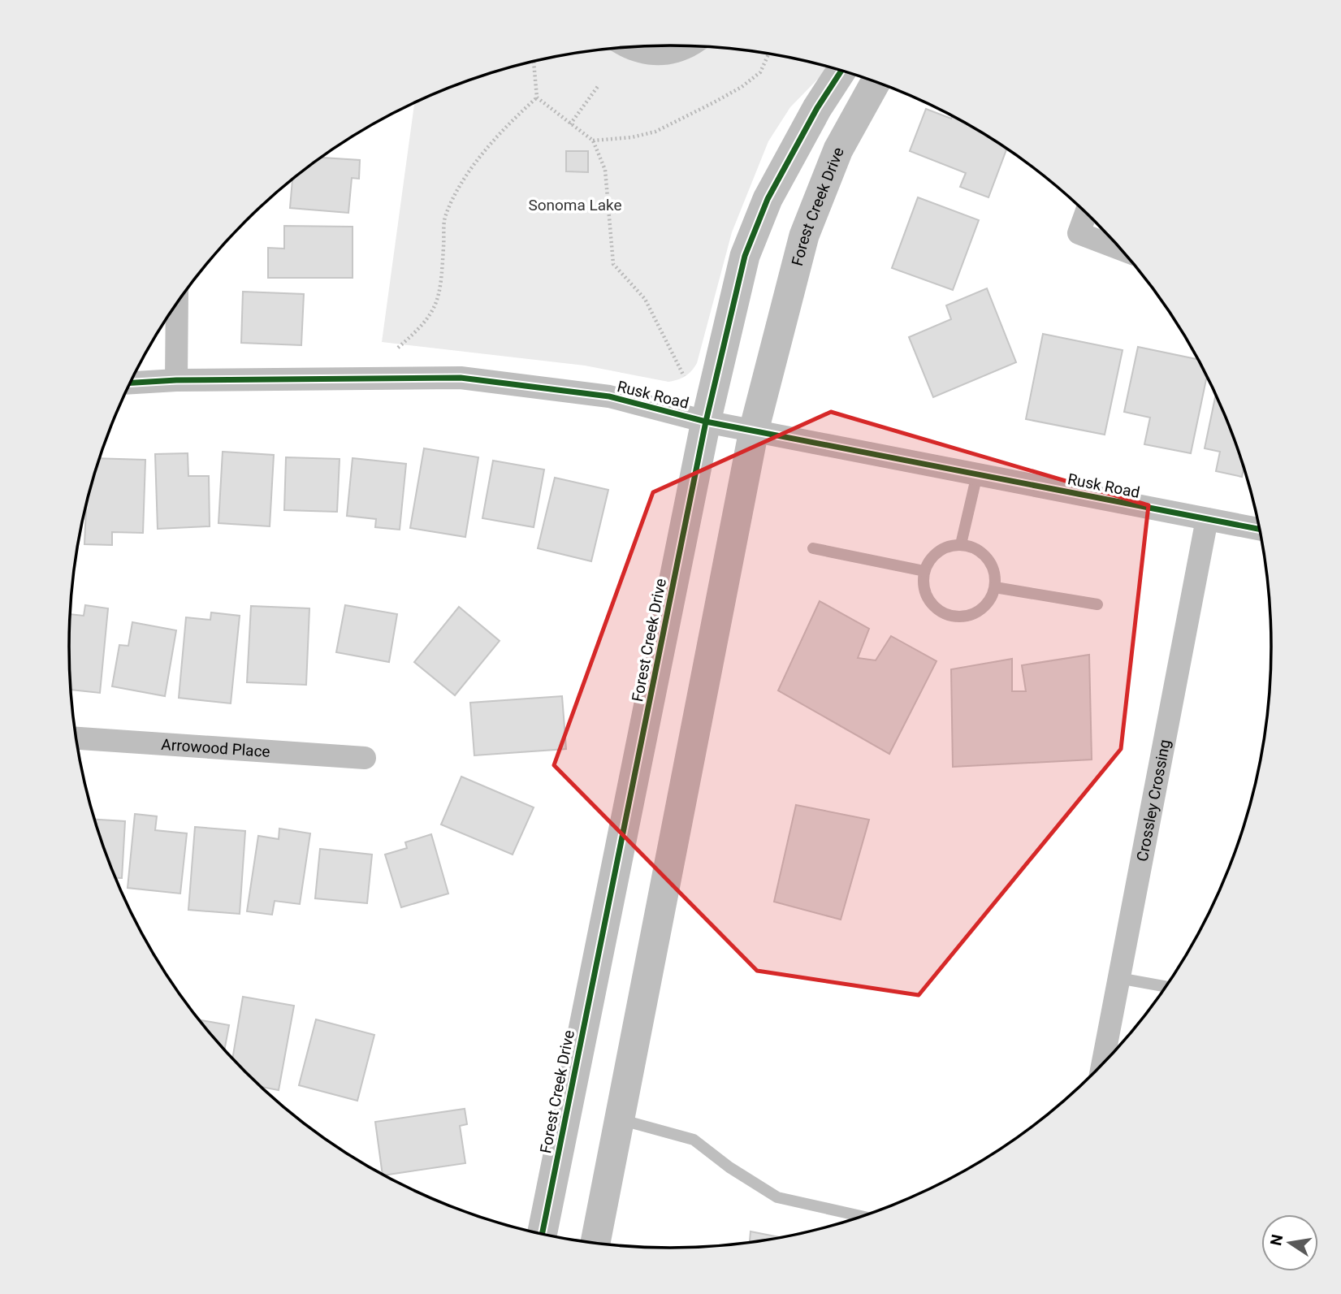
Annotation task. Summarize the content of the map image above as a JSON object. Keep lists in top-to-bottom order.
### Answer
{
  "streets": {
    "street": [
      "Forest Creek Drive",
      "Rusk Road",
      "Arrowood Place",
      "Crossley Crossing"
    ]
  },
  "crossings": [
    ["Forest Creek Drive", "Rusk Road"],
    ["Rusk Road", "Crossley Crossing"]
  ],
  "parks": ["Sonoma Lake"],
  "north": "left"
}
